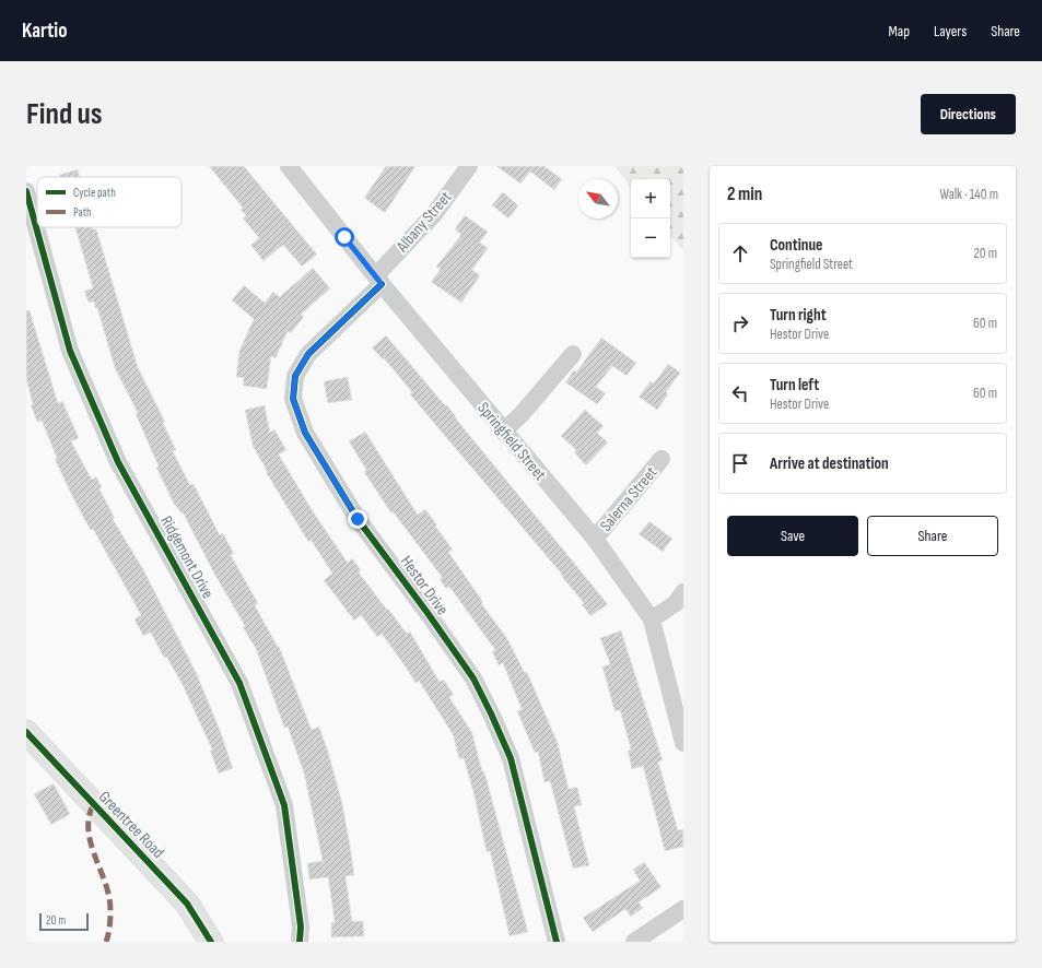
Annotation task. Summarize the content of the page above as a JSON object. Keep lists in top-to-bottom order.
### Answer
{
  "streets": {
    "main road": ["Greentree Road"],
    "street": [
      "Albany Street",
      "Springfield Street",
      "Salerna Street",
      "Ridgemont Drive",
      "Hestor Drive"
    ]
  },
  "crossings": [
    ["Albany Street", "Springfield Street"],
    ["Albany Street", "Hestor Drive"],
    ["Springfield Street", "Salerna Street"],
    ["Springfield Street", "Hestor Drive"]
  ],
  "legend": ["Cycle path", "Path"],
  "scale_bar": "20 m",
  "north": "top left",
  "page": {
    "header": "Kartio",
    "nav": ["Map", "Layers", "Share"],
    "buttons": [
      "Directions",
      ["Save", "Share"]
    ],
    "title": "Find us",
    "heading": ["2 min", "Walk · 140 m"],
    "map_buttons": ["+", "−"],
    "list": [
      ["Continue", "Springfield Street", "20 m"],
      ["Turn right", "Hestor Drive", "60 m"],
      ["Turn left", "Hestor Drive", "60 m"],
      "Arrive at destination"
    ],
    "scale": "20 m"
  }
}
